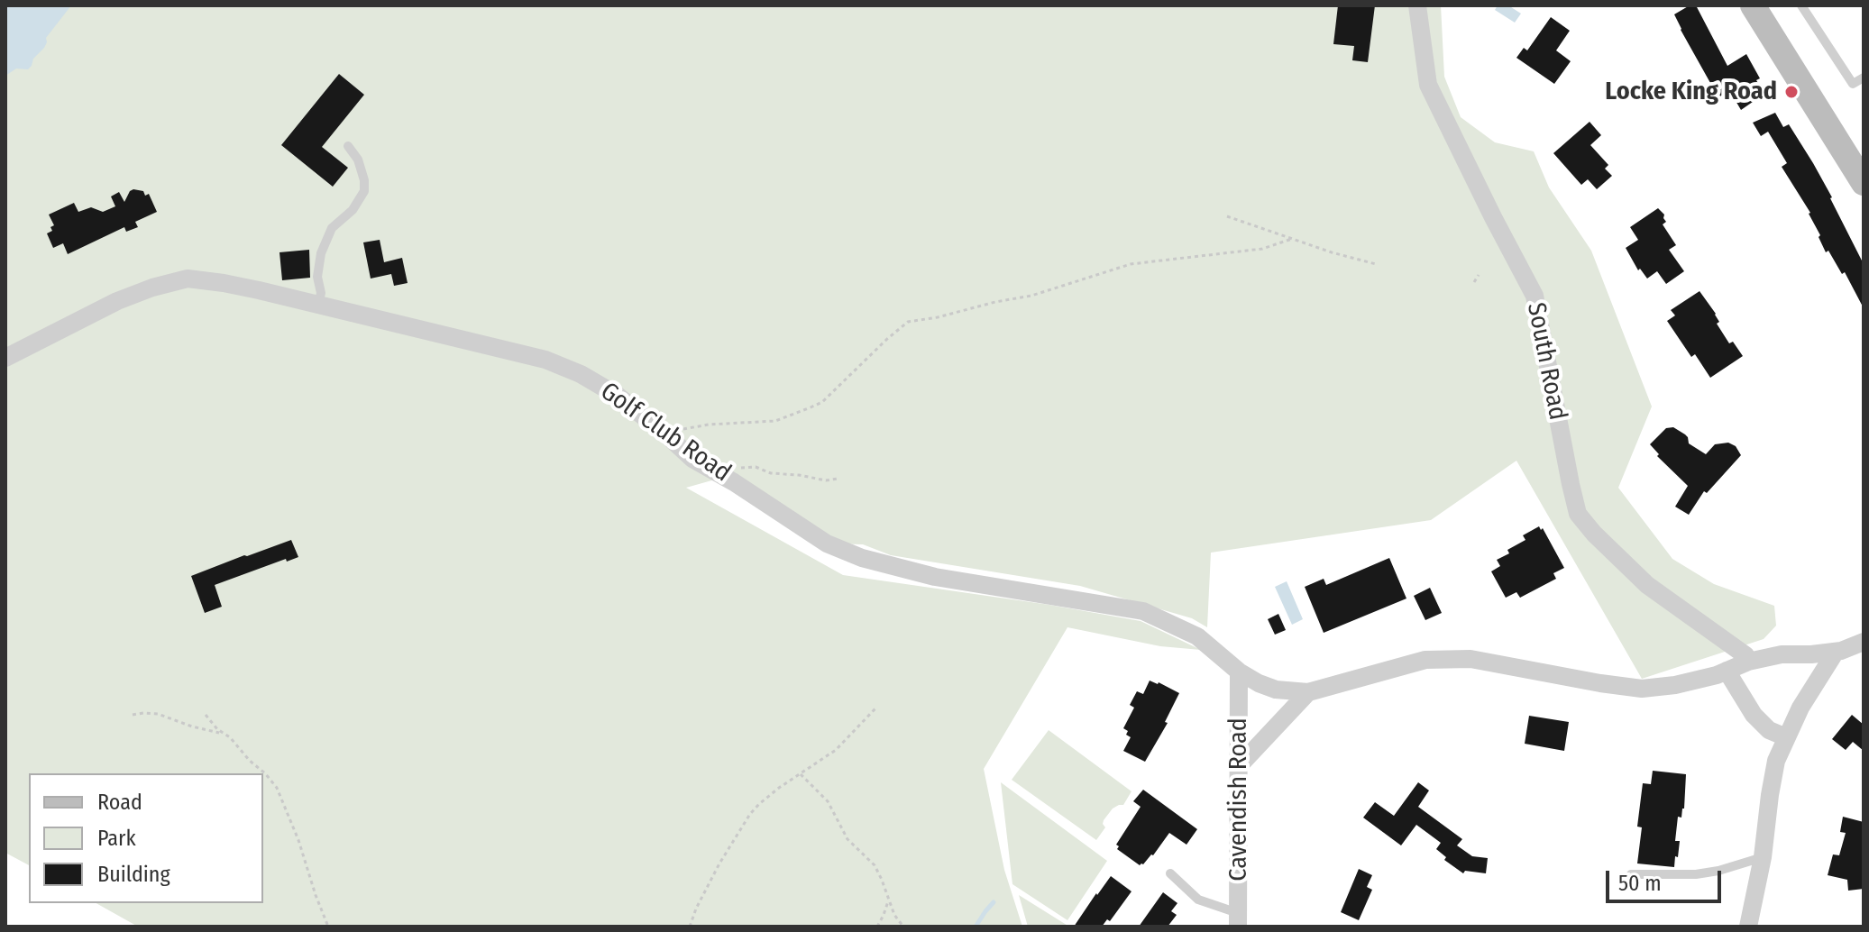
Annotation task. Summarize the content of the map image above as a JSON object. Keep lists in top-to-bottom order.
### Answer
{
  "streets": {
    "street": ["South Road", "Golf Club Road", "Cavendish Road"]
  },
  "crossings": [
    ["Golf Club Road", "Cavendish Road"]
  ],
  "places": ["Locke King Road"],
  "legend": ["Road", "Park", "Building"],
  "scale_bar": "50 m"
}
